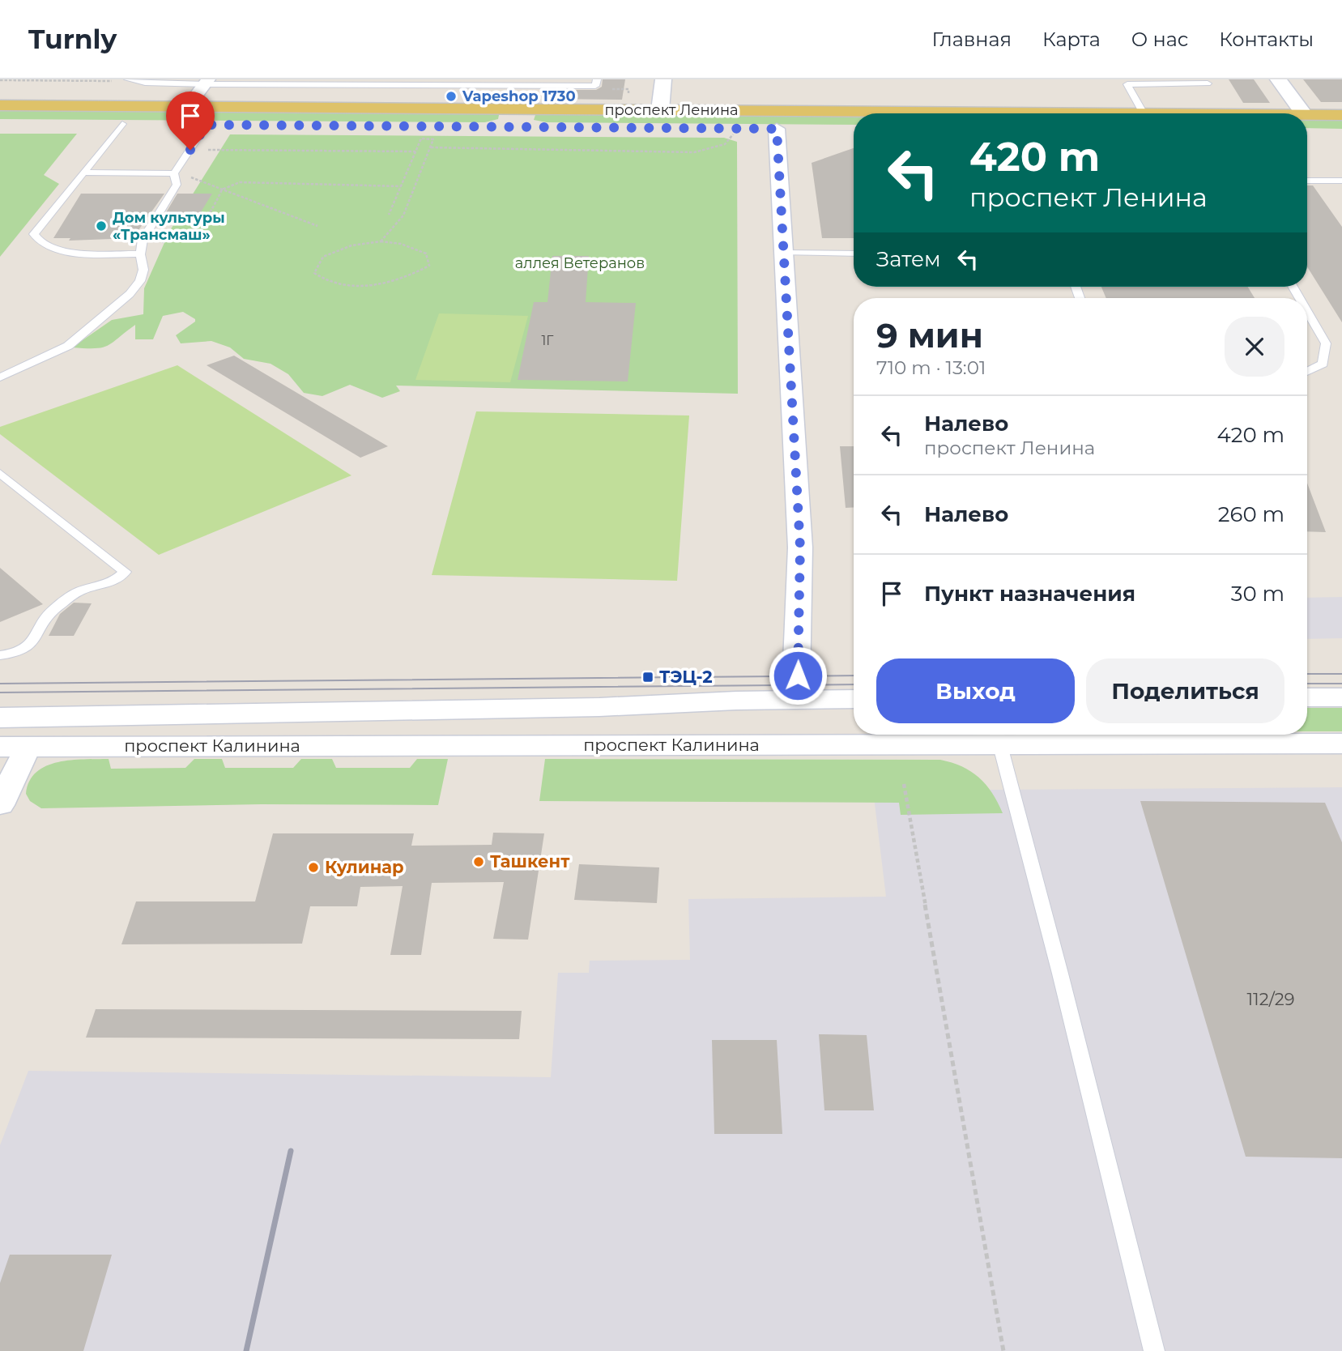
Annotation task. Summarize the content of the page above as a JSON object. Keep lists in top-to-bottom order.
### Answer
{
  "streets": {
    "main road": ["проспект Ленина", "проспект Калинина"]
  },
  "parks": ["аллея Ветеранов"],
  "places": {
    "other": [
      "Vapeshop 1730",
      "Дом культуры «Трансмаш»",
      "Ташкент",
      "Кулинар"
    ],
    "transit": ["ТЭЦ-2"]
  },
  "house_numbers": ["1Г", "112/29"],
  "page": {
    "header": "Turnly",
    "nav": [
      "Главная",
      "Карта",
      "О нас",
      "Контакты"
    ],
    "turn": ["420 m", "проспект Ленина"],
    "then": "Затем",
    "heading": ["9 мин", "710 m · 13:01"],
    "list": [
      {
        "name": "Налево",
        "note": "проспект Ленина",
        "value": "420 m"
      },
      {
        "name": "Налево",
        "value": "260 m"
      },
      {
        "name": "Пункт назначения",
        "value": "30 m"
      }
    ],
    "buttons": ["Выход", "Поделиться"]
  }
}
